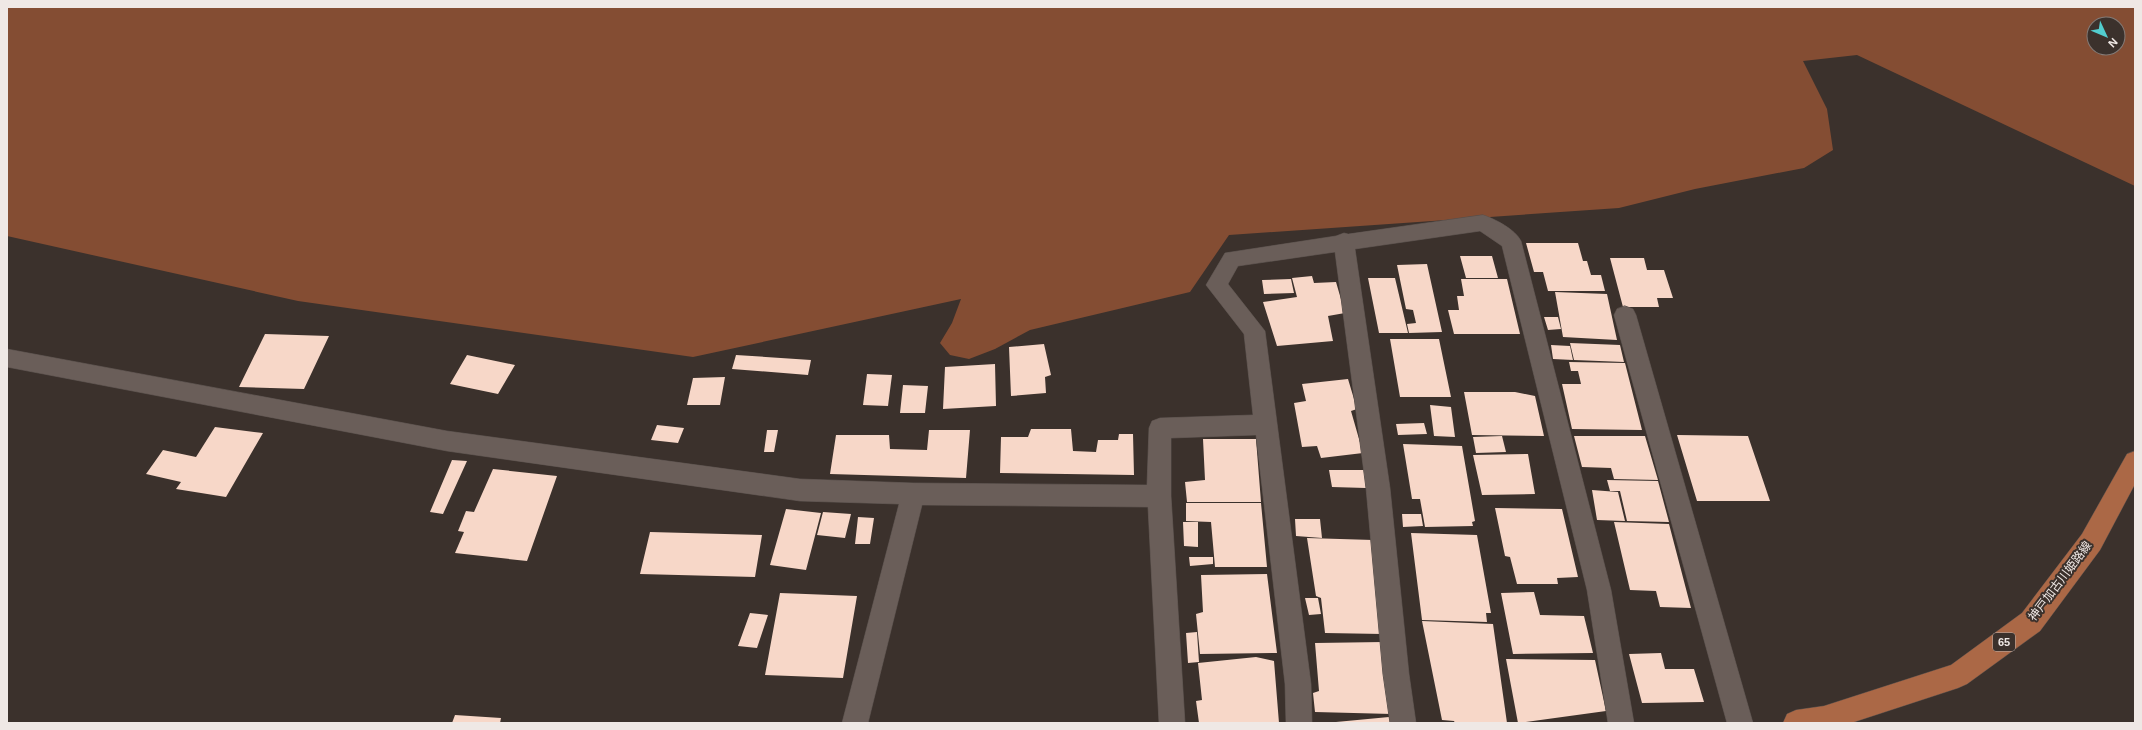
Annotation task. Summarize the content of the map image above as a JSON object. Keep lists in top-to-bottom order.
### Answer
{
  "streets": {
    "main road": ["神戸加古川姫路線", "65"]
  },
  "north": "bottom right"
}
